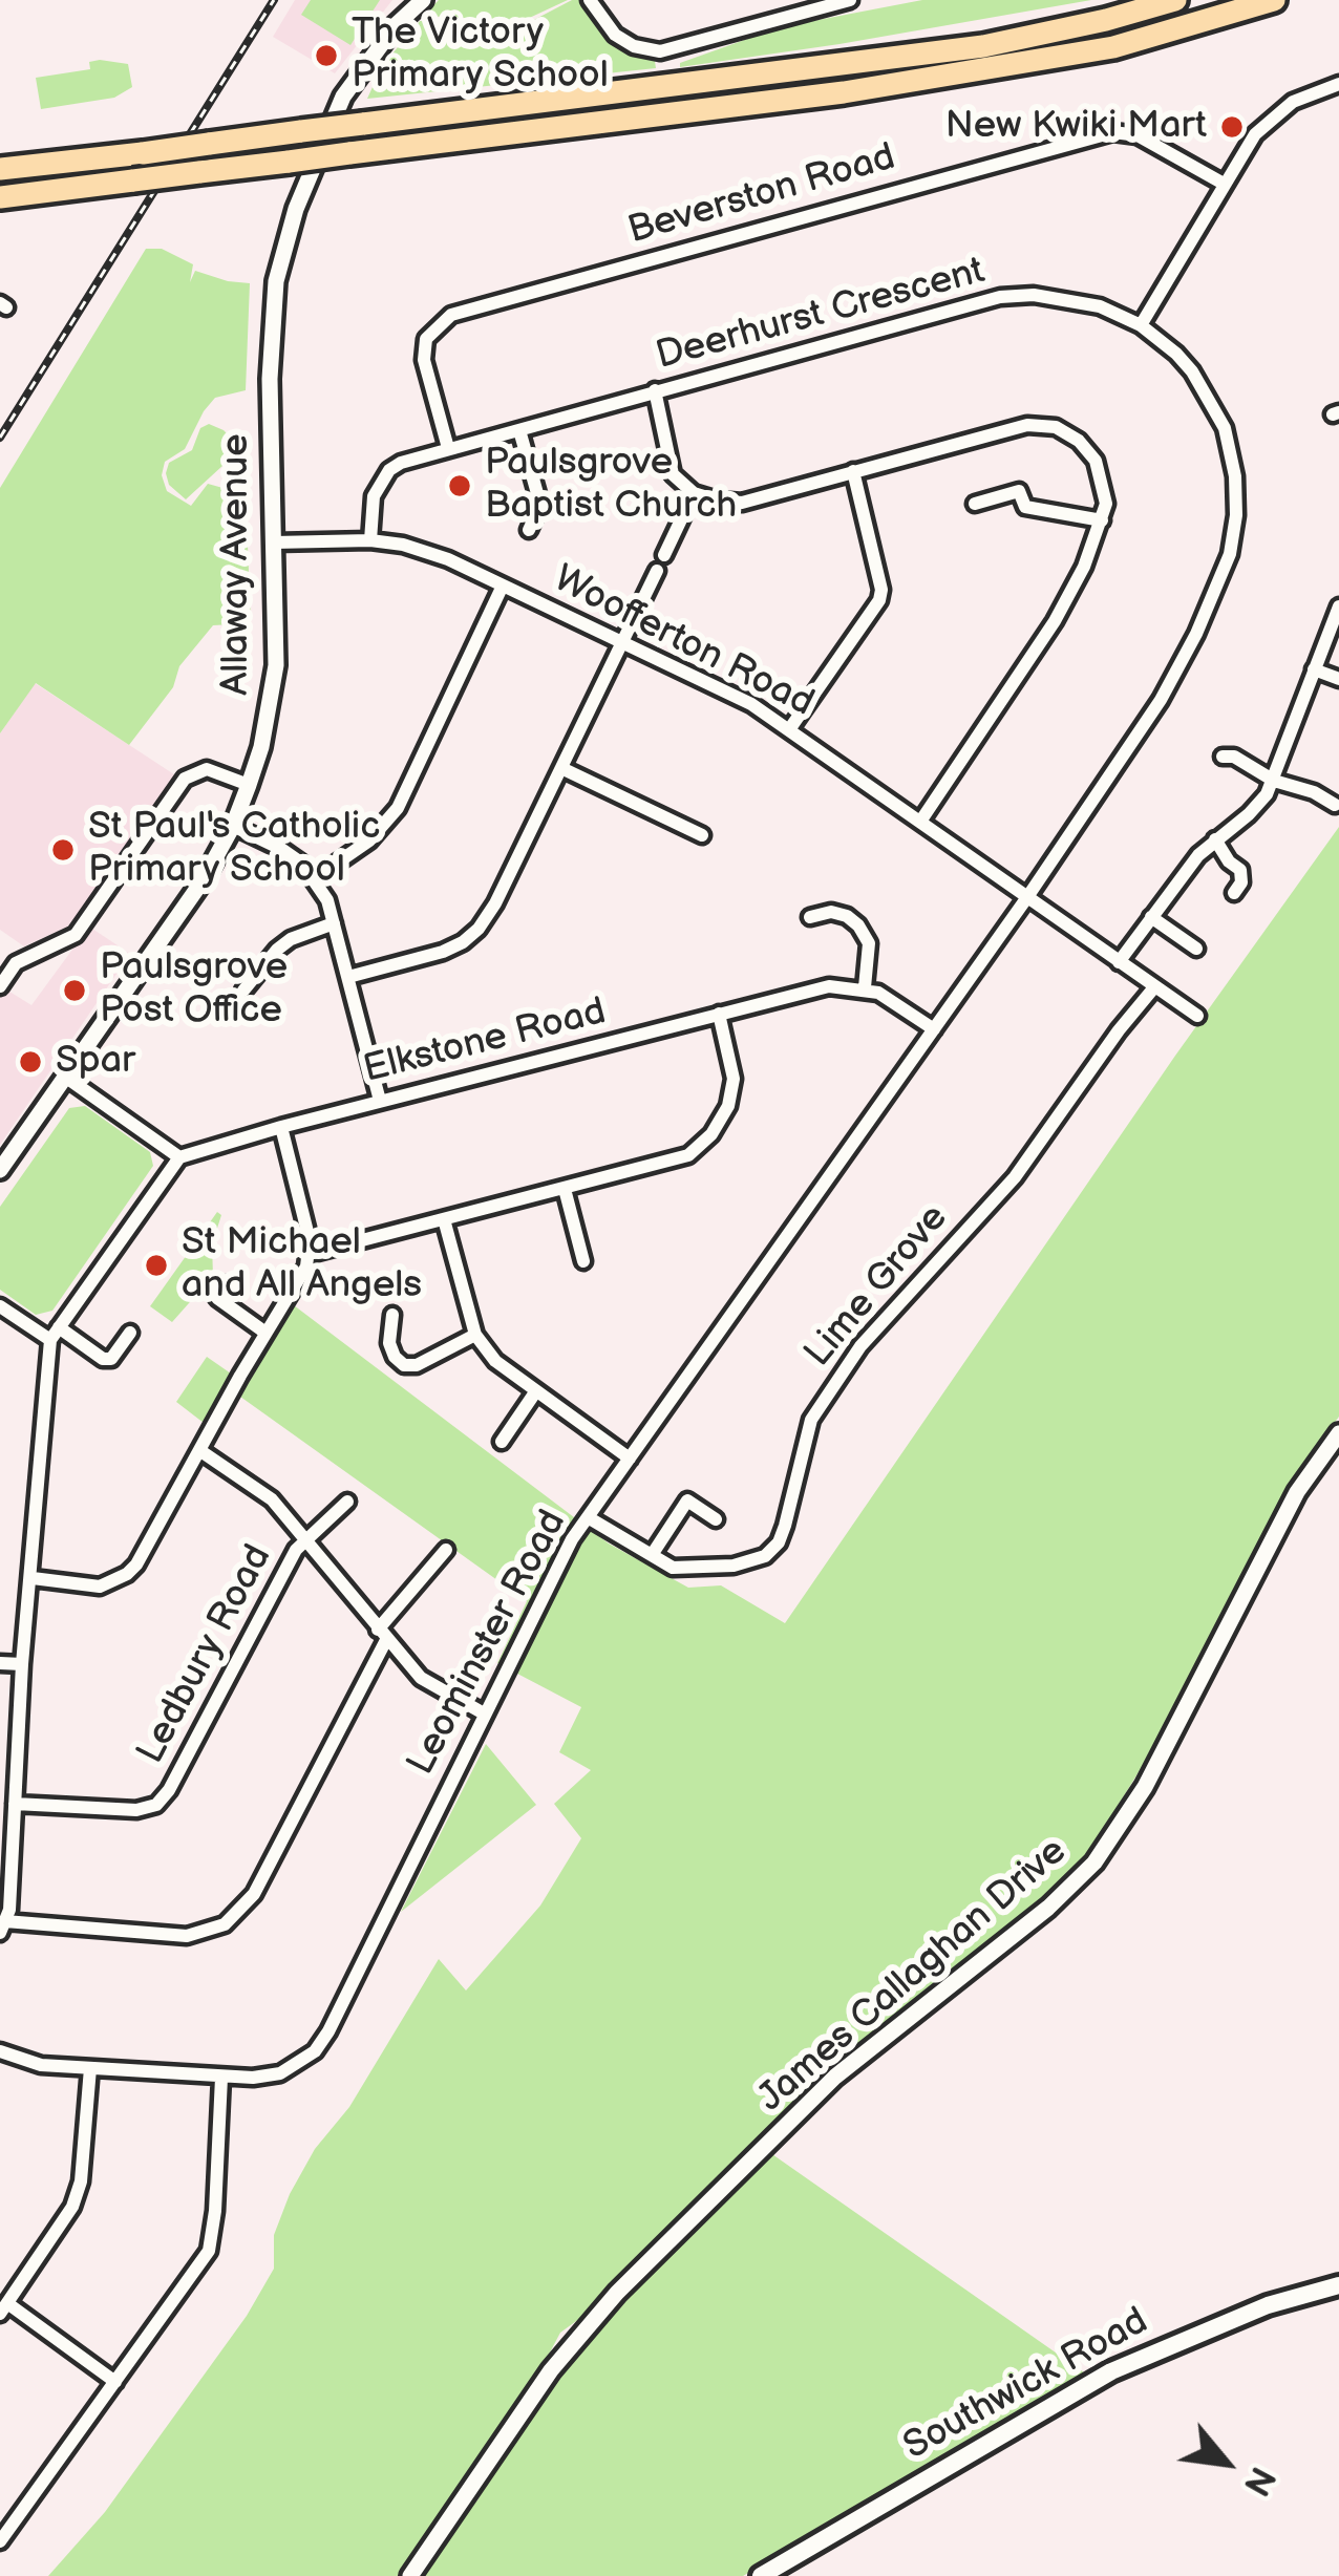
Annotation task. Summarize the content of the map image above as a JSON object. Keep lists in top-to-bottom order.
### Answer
{
  "streets": {
    "main road": ["Southwick Road"],
    "street": [
      "Beverston Road",
      "Deerhurst Crescent",
      "Allaway Avenue",
      "Woofferton Road",
      "Elkstone Road",
      "Lime Grove",
      "Leominster Road",
      "Ledbury Road",
      "James Callaghan Drive"
    ]
  },
  "crossings": [
    ["Beverston Road", "Deerhurst Crescent"],
    ["Deerhurst Crescent", "Woofferton Road"],
    ["Deerhurst Crescent", "Leominster Road"],
    ["Allaway Avenue", "Woofferton Road"],
    ["Woofferton Road", "Lime Grove"],
    ["Woofferton Road", "Leominster Road"],
    ["Lime Grove", "Leominster Road"]
  ],
  "places": [
    "The Victory Primary School",
    "New Kwiki Mart",
    "Paulsgrove Baptist Church",
    "St Paul's Catholic Primary School",
    "Paulsgrove Post Office",
    "Spar",
    "St Michael and All Angels"
  ],
  "north": "bottom right"
}
